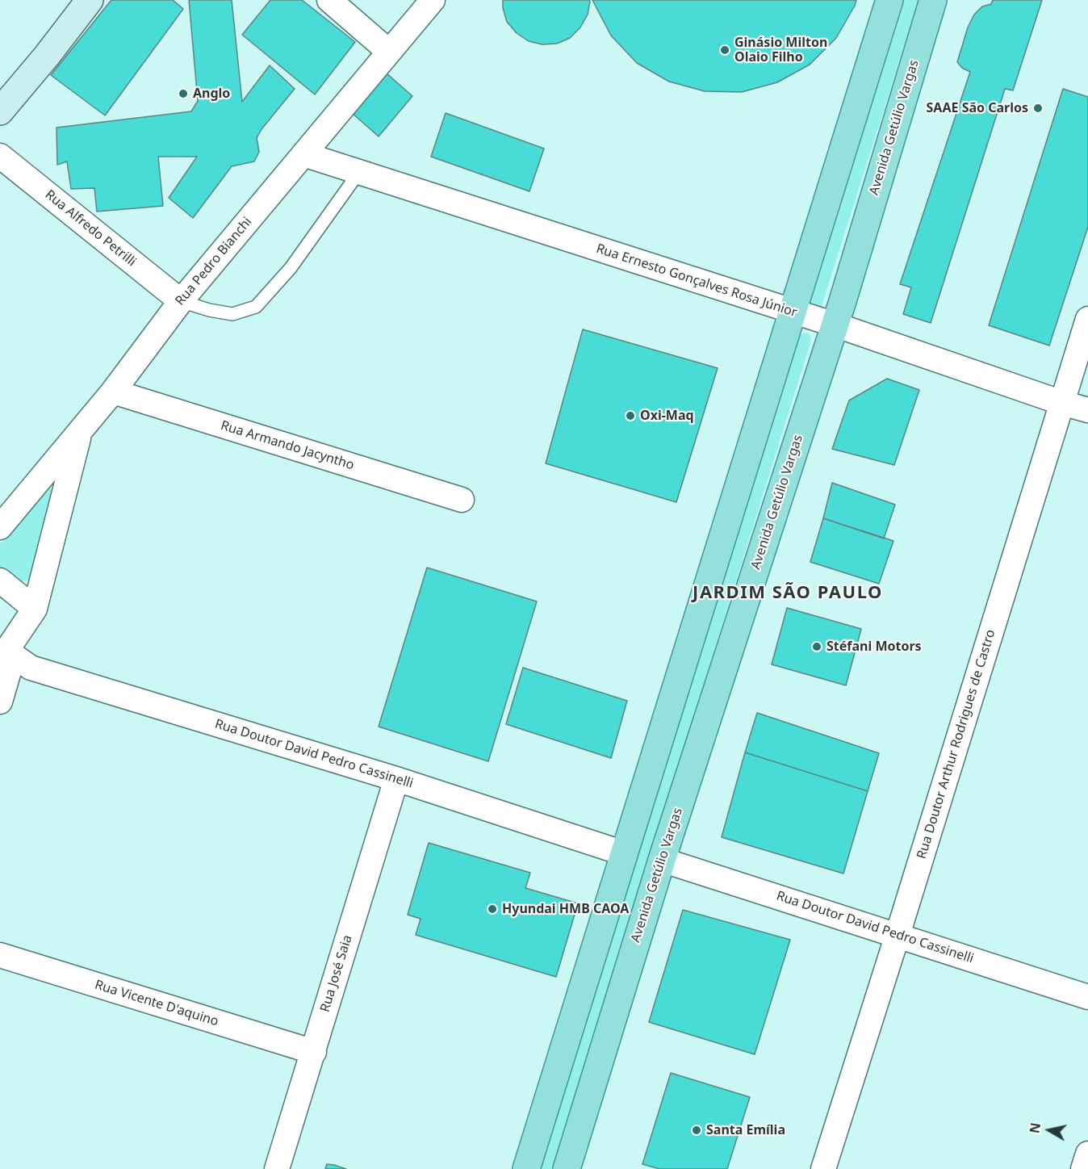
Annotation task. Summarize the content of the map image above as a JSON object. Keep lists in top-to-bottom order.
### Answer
{
  "streets": {
    "main road": ["Avenida Getúlio Vargas"],
    "street": [
      "Rua Alfredo Petrilli",
      "Rua Pedro Bianchi",
      "Rua Ernesto Gonçalves Rosa Júnior",
      "Rua Armando Jacyntho",
      "Rua Doutor Arthur Rodrigues de Castro",
      "Rua Doutor David Pedro Cassinelli",
      "Rua José Saia",
      "Rua Vicente D'aquino"
    ]
  },
  "crossings": [
    ["Avenida Getúlio Vargas", "Rua Ernesto Gonçalves Rosa Júnior"],
    ["Avenida Getúlio Vargas", "Rua Doutor David Pedro Cassinelli"],
    ["Rua Alfredo Petrilli", "Rua Pedro Bianchi"],
    ["Rua Pedro Bianchi", "Rua Ernesto Gonçalves Rosa Júnior"],
    ["Rua Pedro Bianchi", "Rua Armando Jacyntho"],
    ["Rua Ernesto Gonçalves Rosa Júnior", "Rua Doutor Arthur Rodrigues de Castro"],
    ["Rua Doutor Arthur Rodrigues de Castro", "Rua Doutor David Pedro Cassinelli"],
    ["Rua Doutor David Pedro Cassinelli", "Rua José Saia"],
    ["Rua José Saia", "Rua Vicente D'aquino"]
  ],
  "districts": ["JARDIM SÃO PAULO"],
  "places": [
    "Ginásio Milton Olaio Filho",
    "Anglo",
    "SAAE São Carlos",
    "Oxi-Maq",
    "Stéfani Motors",
    "Hyundai HMB CAOA",
    "Santa Emília"
  ],
  "north": "left"
}
